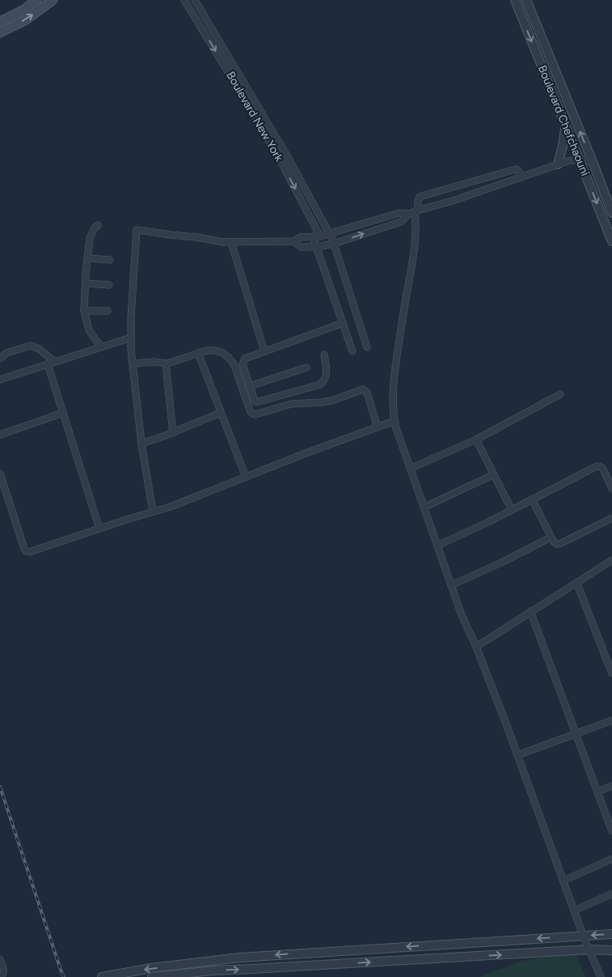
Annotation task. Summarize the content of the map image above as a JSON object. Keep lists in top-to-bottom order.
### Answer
{
  "streets": {
    "street": ["Boulevard New York", "Boulevard Chefchaouni"]
  }
}
